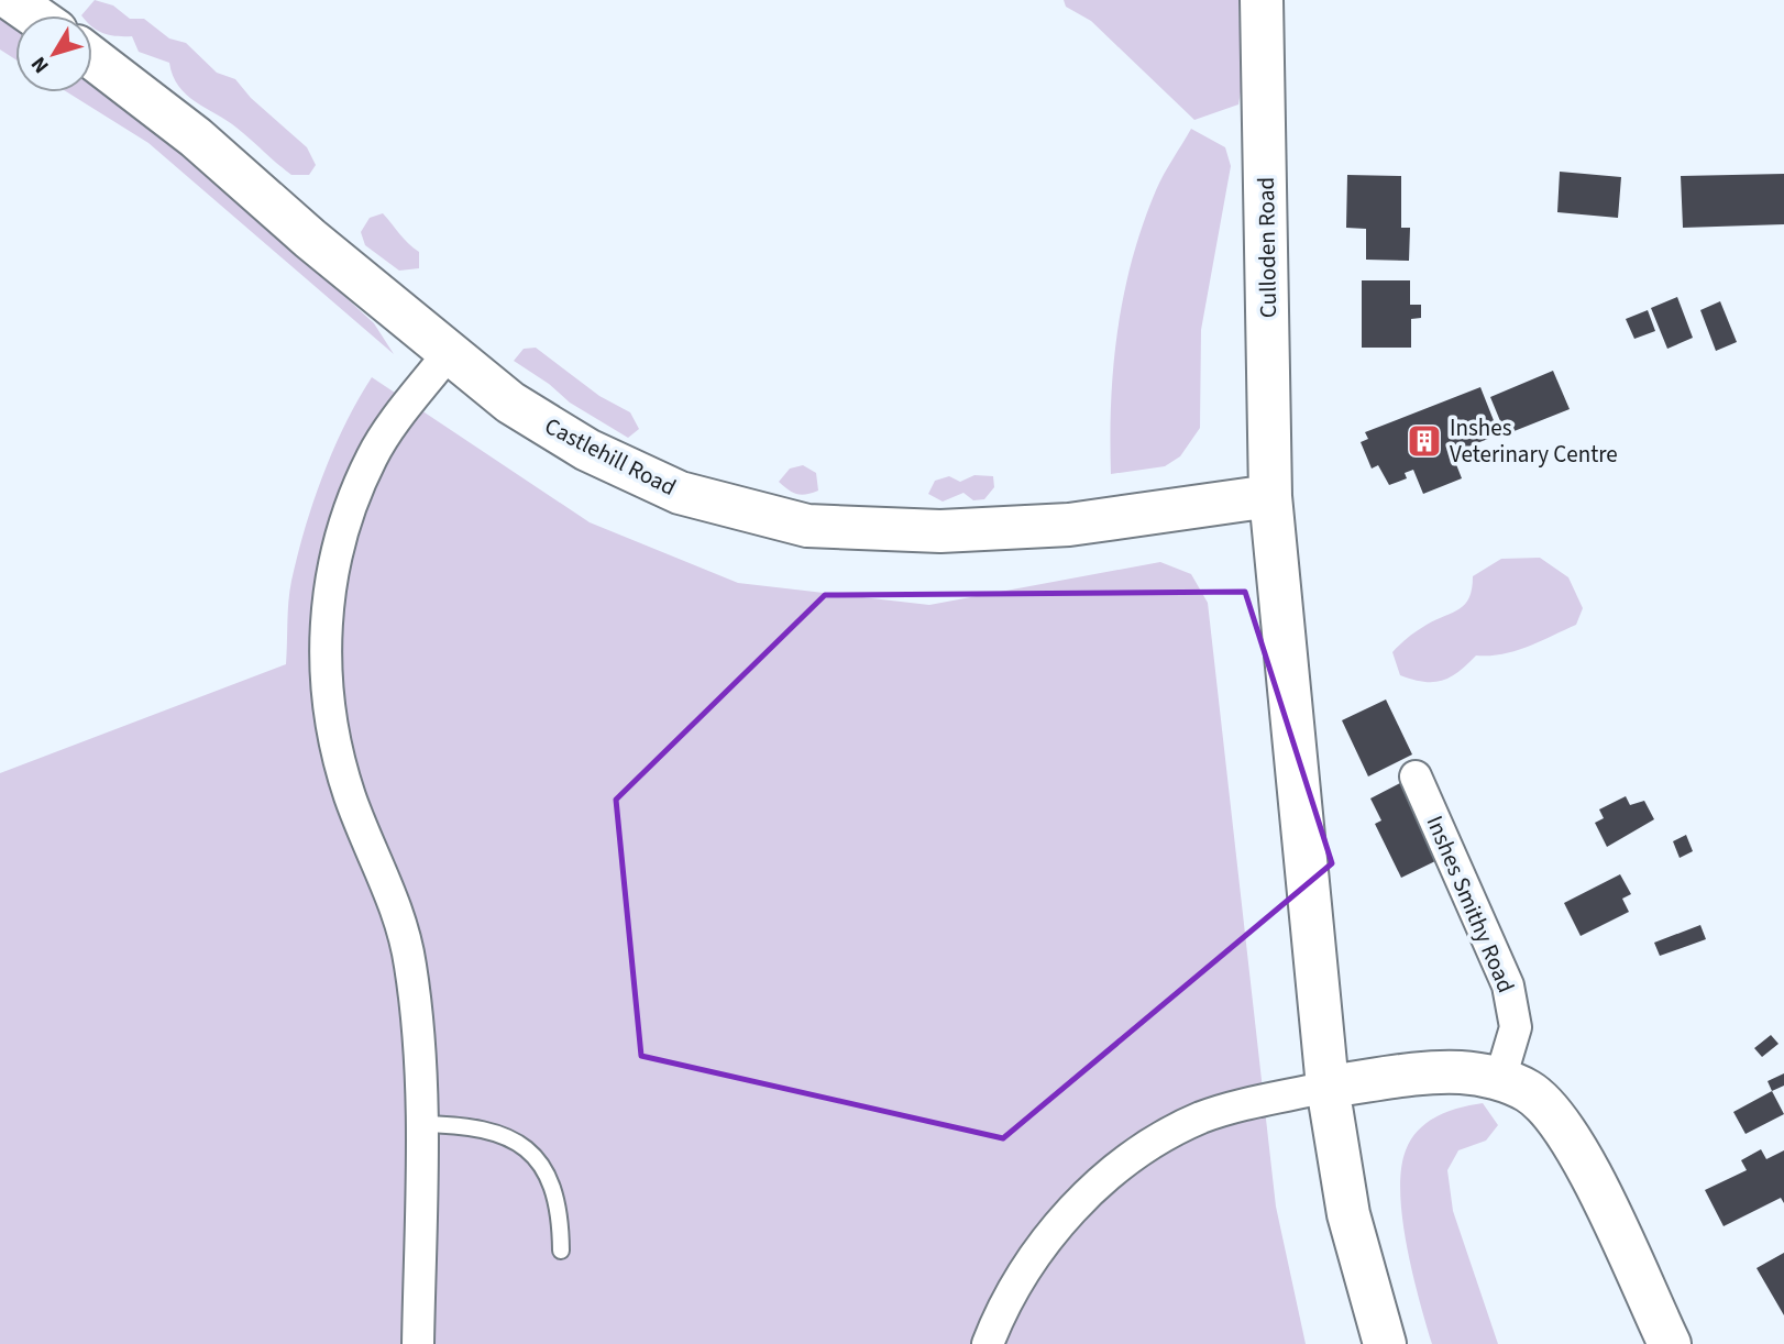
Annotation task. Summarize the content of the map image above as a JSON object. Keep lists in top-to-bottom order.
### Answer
{
  "streets": {
    "main road": ["Culloden Road", "Castlehill Road"],
    "street": ["Inshes Smithy Road"]
  },
  "crossings": [
    ["Culloden Road", "Castlehill Road"]
  ],
  "places": {
    "building": ["Inshes Veterinary Centre"]
  },
  "north": "bottom left"
}
